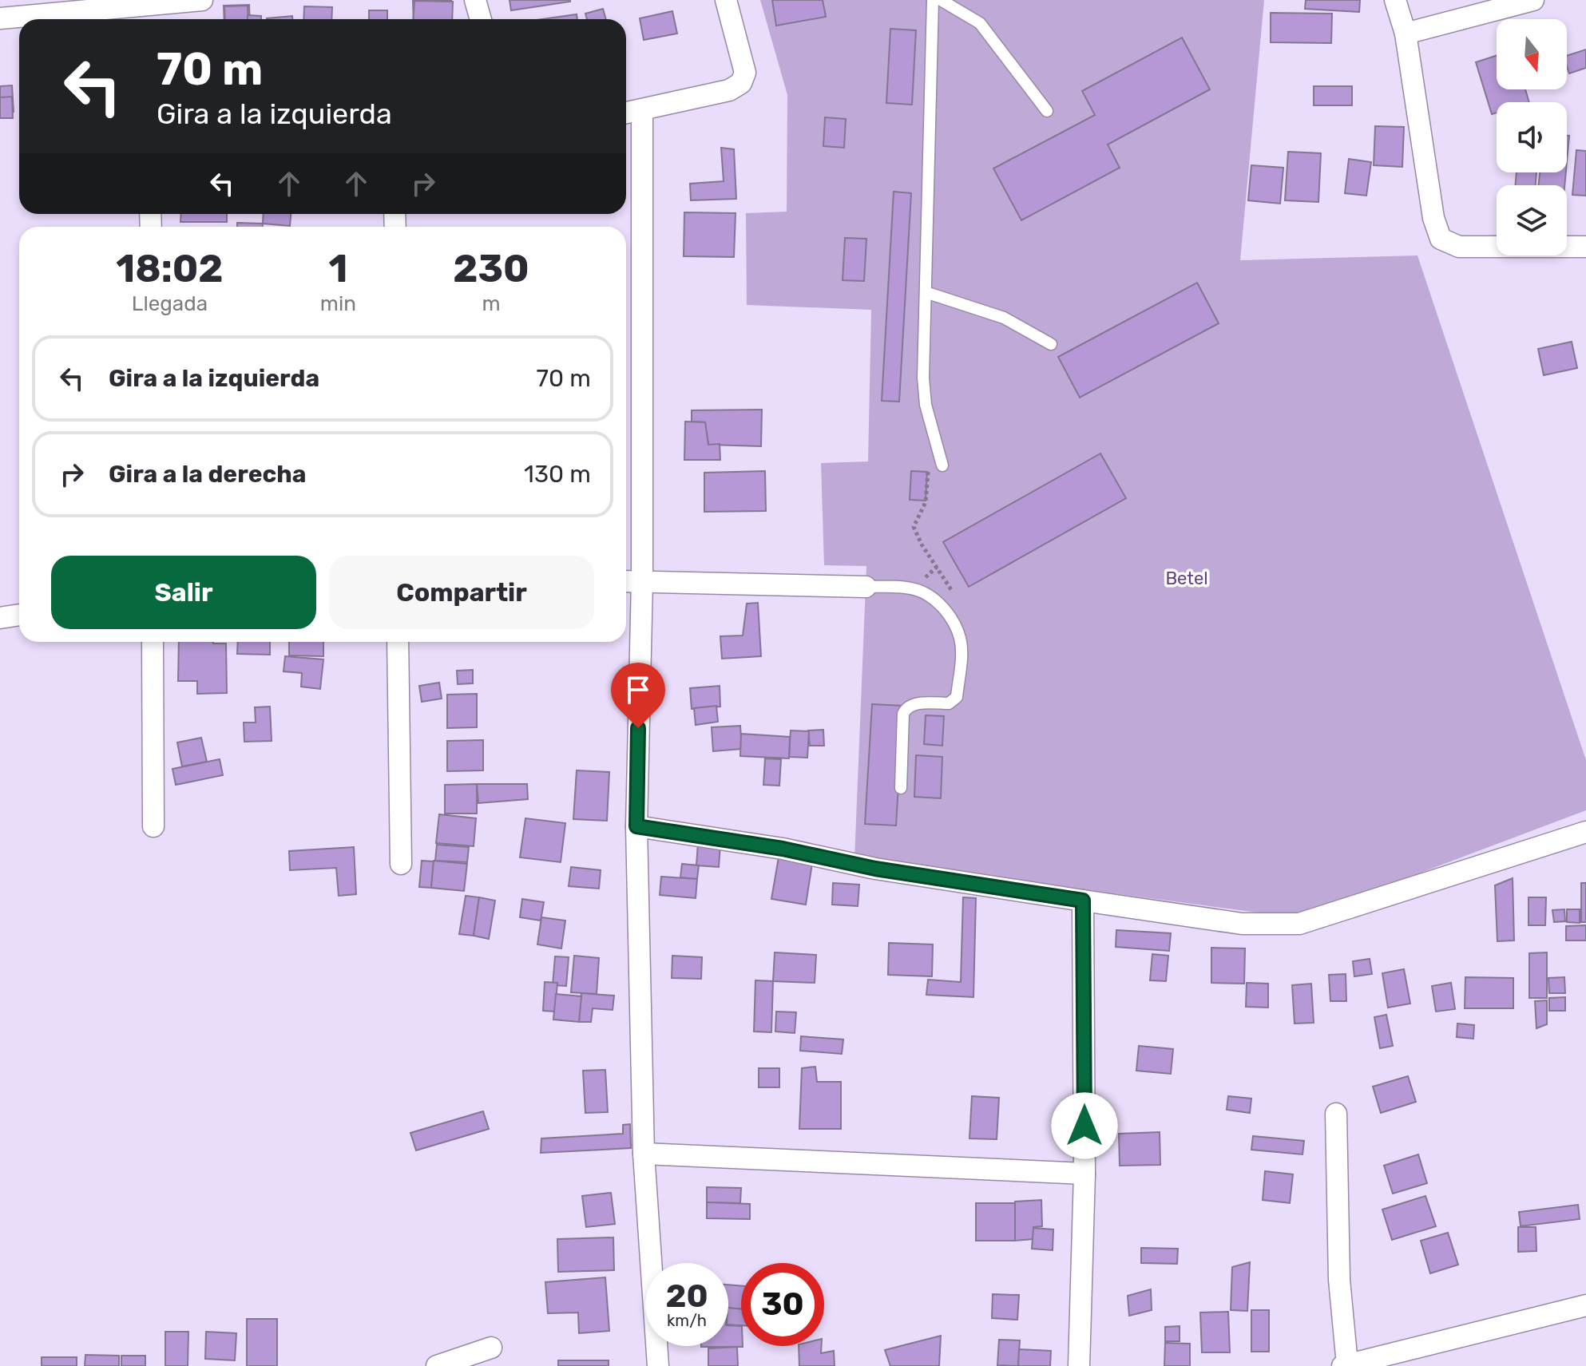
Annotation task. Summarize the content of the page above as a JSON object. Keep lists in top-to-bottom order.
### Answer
{
  "parks": ["Betel"],
  "north": "bottom",
  "page": {
    "turn": ["70 m", "Gira a la izquierda"],
    "eta": [
      "18:02",
      "Llegada",
      "1",
      "min",
      "230",
      "m"
    ],
    "list": [
      {
        "name": "Gira a la izquierda",
        "value": "70 m"
      },
      {
        "name": "Gira a la derecha",
        "value": "130 m"
      }
    ],
    "buttons": ["Salir", "Compartir"],
    "speed": "20 km/h",
    "limit": "30"
  }
}
